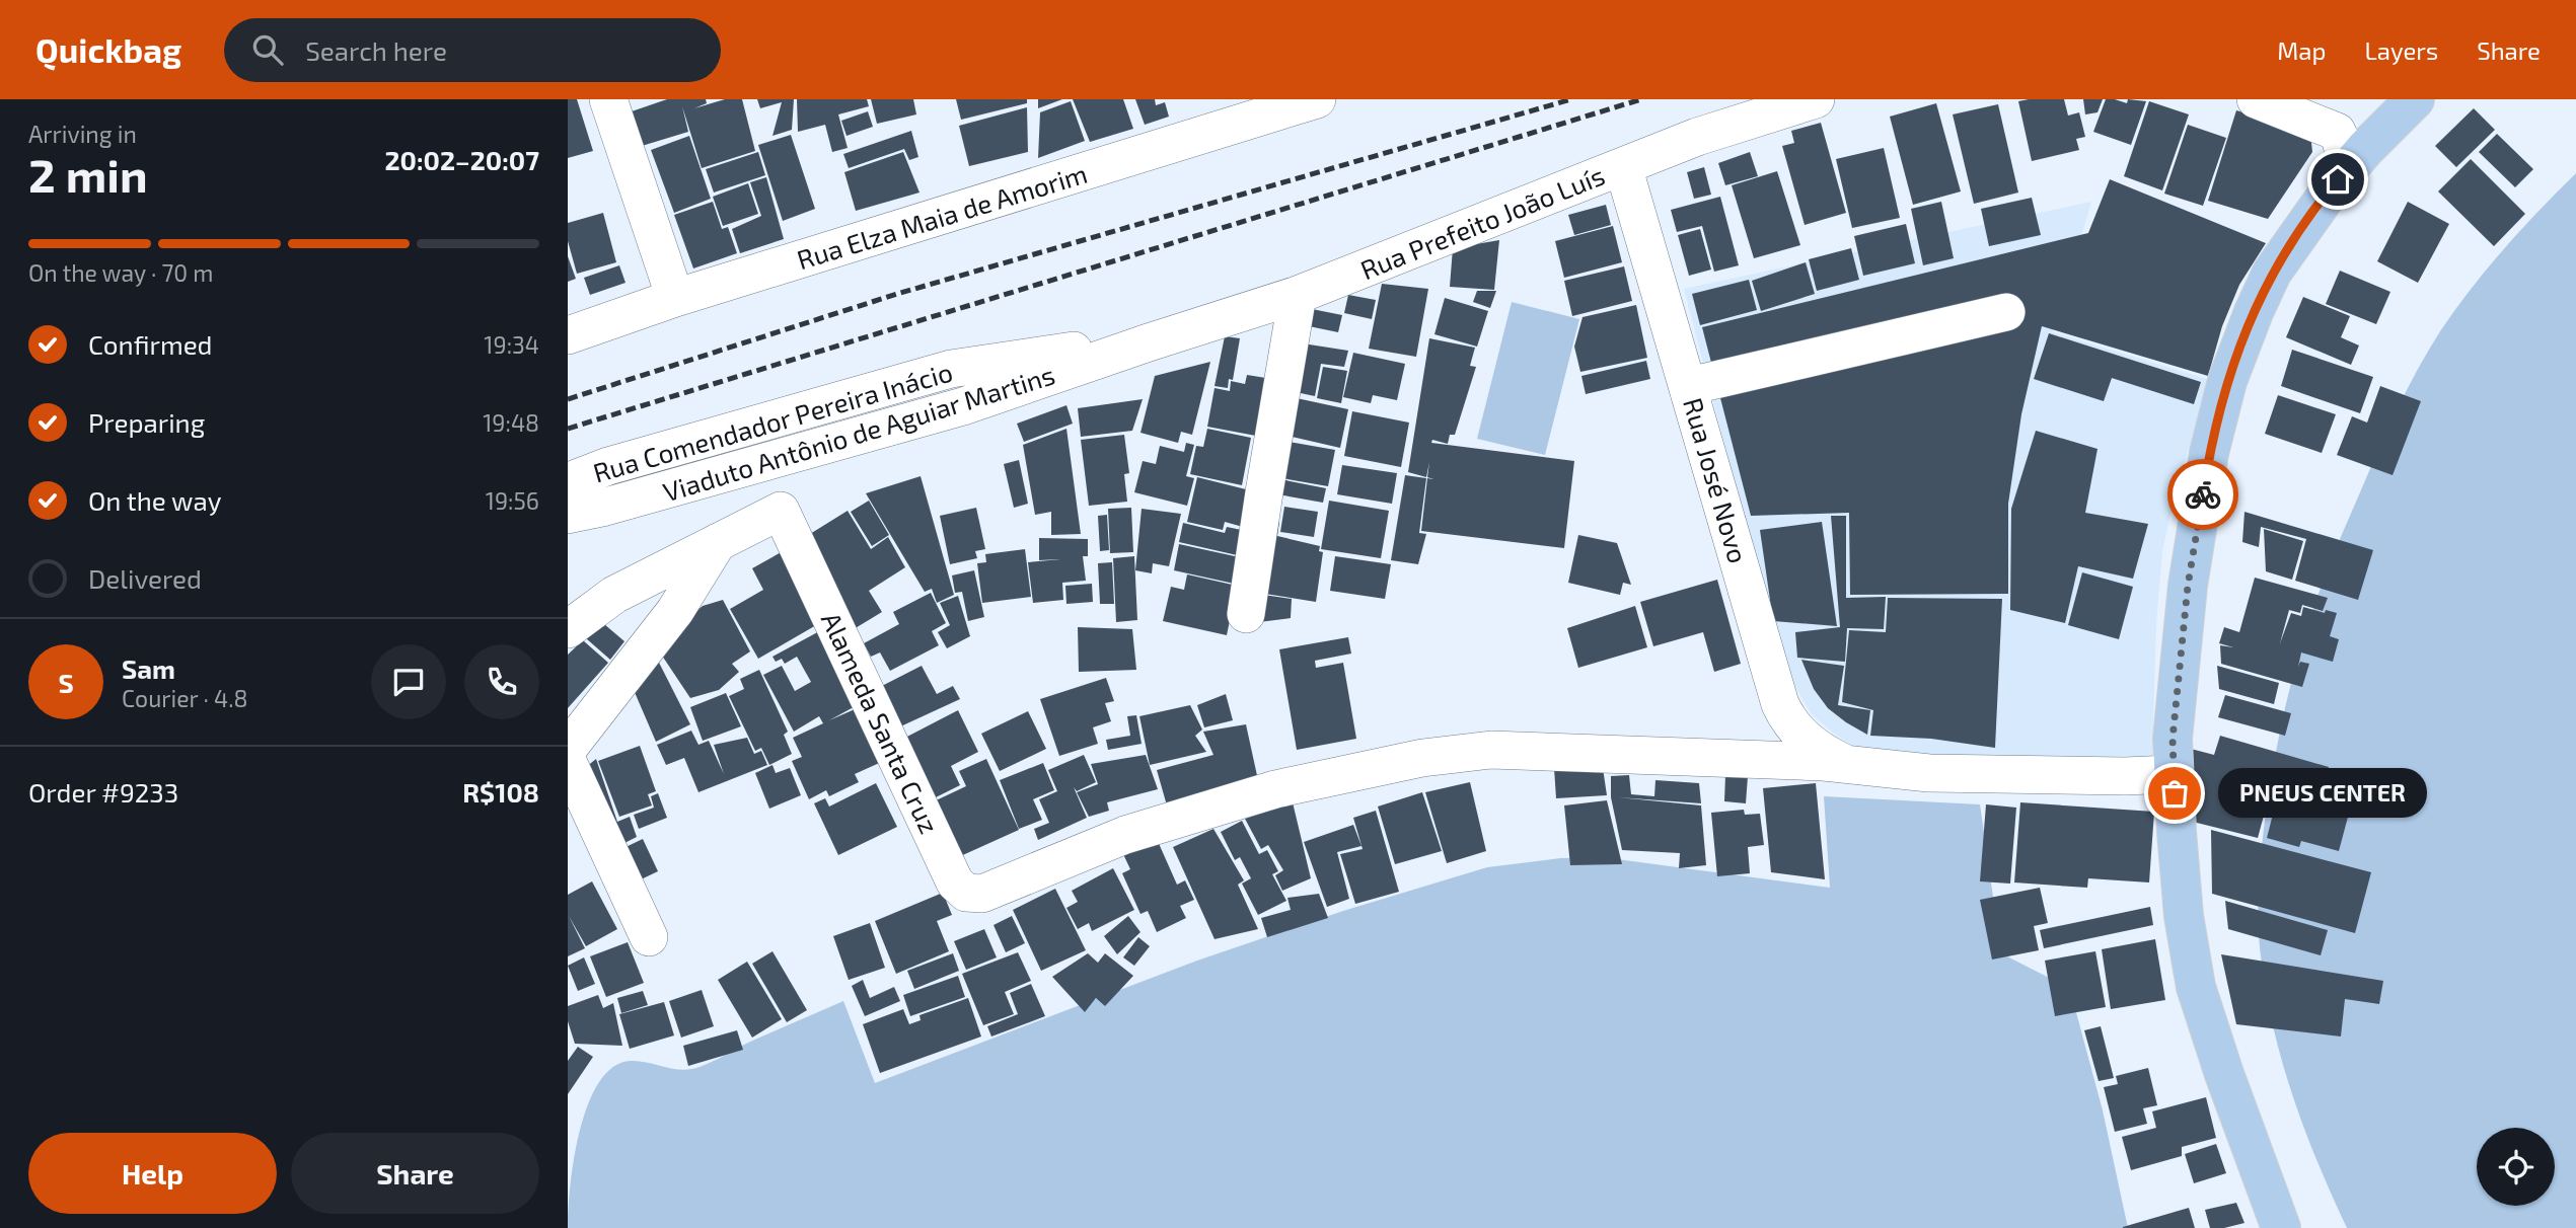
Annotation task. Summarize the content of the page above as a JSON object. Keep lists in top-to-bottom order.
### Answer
{
  "streets": {
    "street": [
      "Rua Elza Maia de Amorim",
      "Rua Prefeito João Luís",
      "Rua Comendador Pereira Inácio",
      "Viaduto Antônio de Aguiar Martins",
      "Rua José Novo",
      "Alameda Santa Cruz"
    ]
  },
  "crossings": [
    ["Rua Prefeito João Luís", "Rua Comendador Pereira Inácio"],
    ["Rua Prefeito João Luís", "Viaduto Antônio de Aguiar Martins"],
    ["Rua Prefeito João Luís", "Rua José Novo"],
    ["Rua Comendador Pereira Inácio", "Viaduto Antônio de Aguiar Martins"],
    ["Rua José Novo", "Alameda Santa Cruz"]
  ],
  "places": ["PNEUS CENTER"],
  "page": {
    "header": "Quickbag",
    "search": "Search here",
    "nav": ["Map", "Layers", "Share"],
    "heading": ["2 min", "Arriving in", "20:02–20:07"],
    "panel": [
      "Sam",
      "Courier · 4.8",
      "Order #9233",
      "R$108"
    ],
    "bar": "On the way · 70 m",
    "list": [
      ["Confirmed", "19:34"],
      ["Preparing", "19:48"],
      ["On the way", "19:56"],
      "Delivered"
    ],
    "round": "S",
    "bubble": "PNEUS CENTER",
    "buttons": ["Help", "Share"]
  }
}
